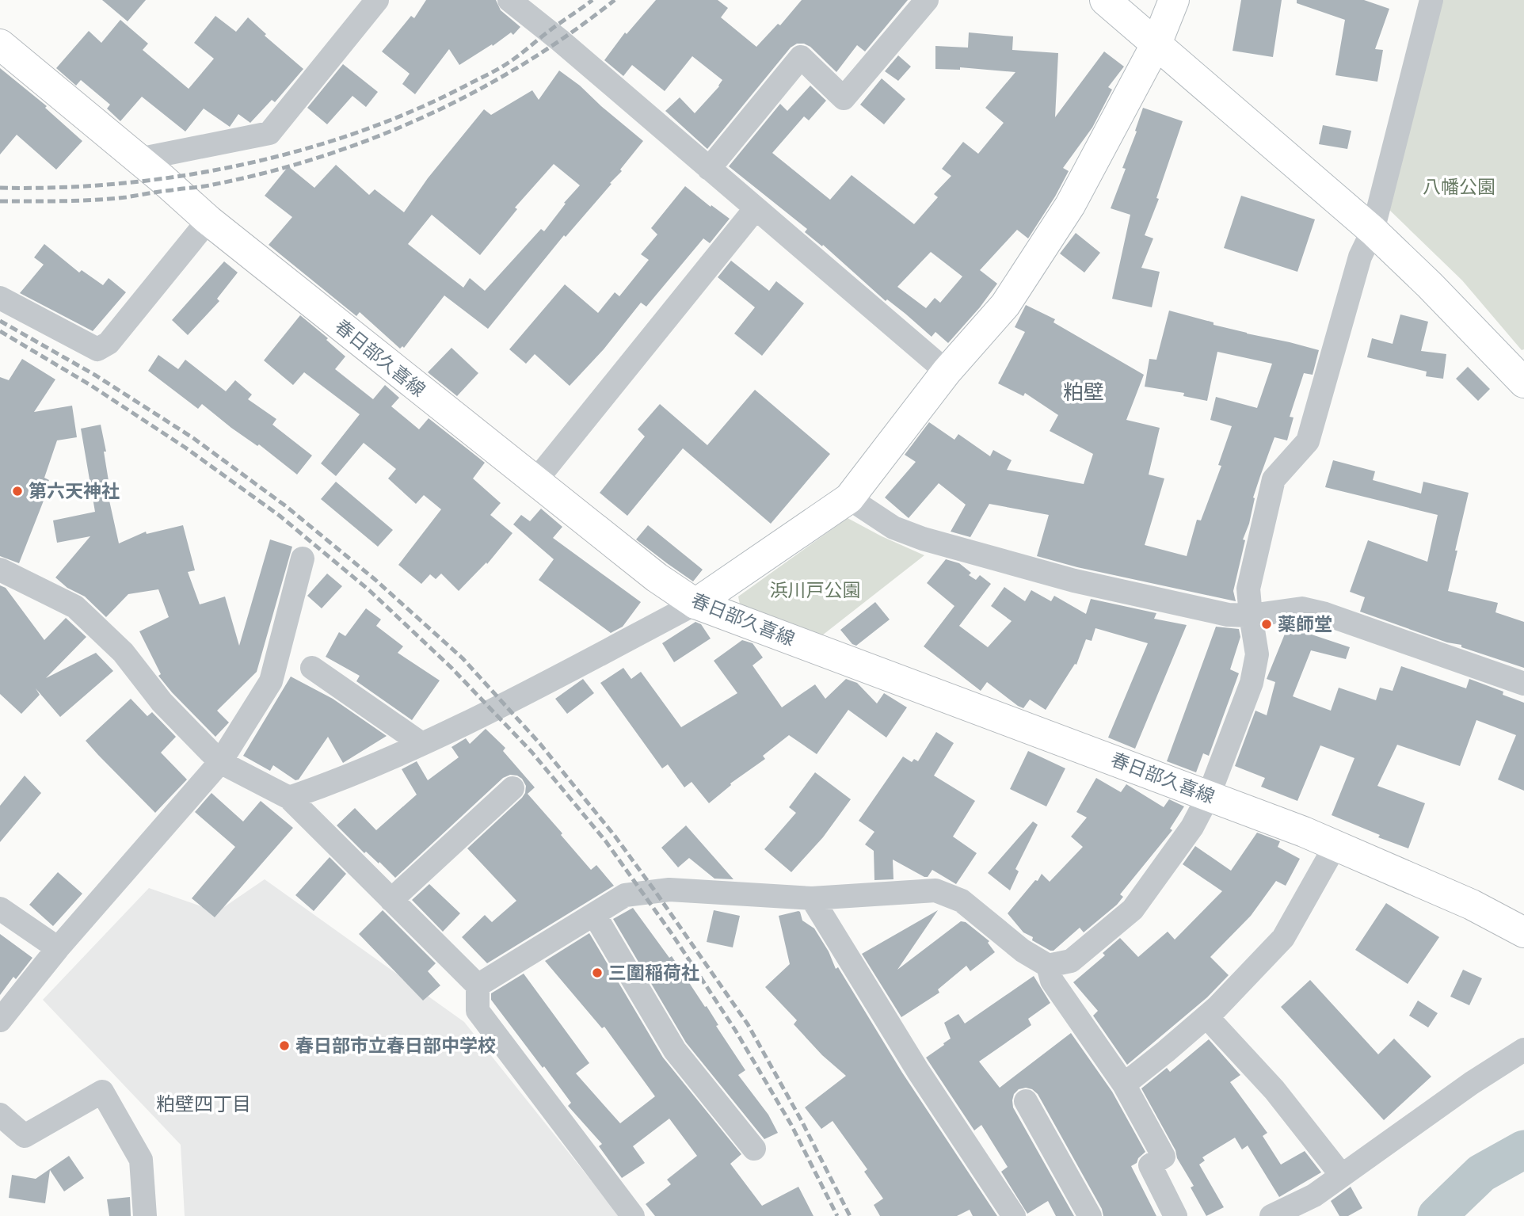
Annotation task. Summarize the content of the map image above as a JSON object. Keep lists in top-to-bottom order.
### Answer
{
  "streets": {
    "main road": ["春日部久喜線"]
  },
  "districts": ["粕壁", "粕壁四丁目"],
  "parks": ["八幡公園", "浜川戸公園"],
  "places": [
    "第六天神社",
    "薬師堂",
    "三圍稲荷社",
    "春日部市立春日部中学校"
  ]
}
